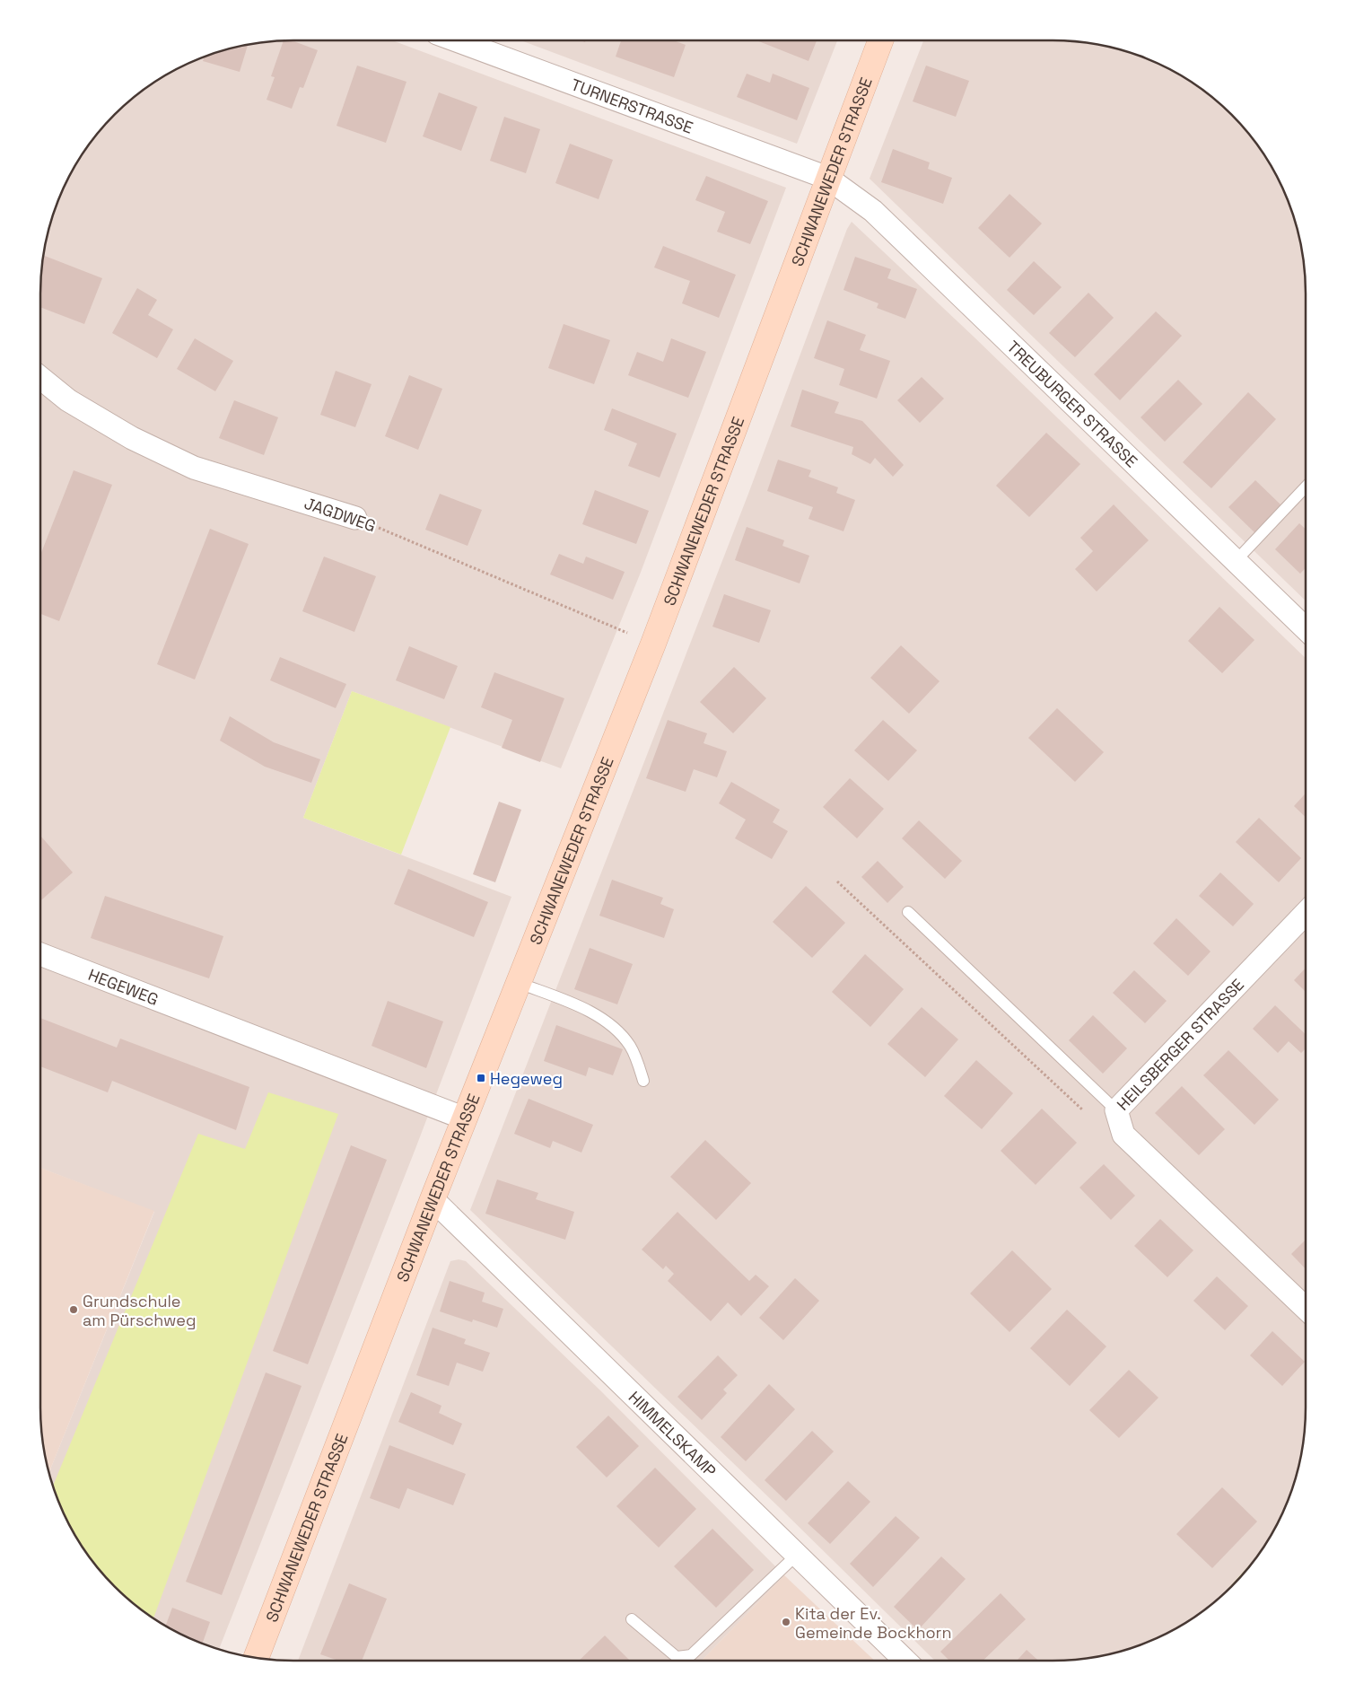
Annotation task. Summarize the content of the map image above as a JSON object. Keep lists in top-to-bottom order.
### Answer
{
  "streets": {
    "main road": ["SCHWANEWEDER STRASSE"],
    "street": [
      "TURNERSTRASSE",
      "TREUBURGER STRASSE",
      "JAGDWEG",
      "HEGEWEG",
      "HEILSBERGER STRASSE",
      "HIMMELSKAMP"
    ]
  },
  "crossings": [
    ["TURNERSTRASSE", "SCHWANEWEDER STRASSE"],
    ["TURNERSTRASSE", "TREUBURGER STRASSE"],
    ["SCHWANEWEDER STRASSE", "TREUBURGER STRASSE"],
    ["SCHWANEWEDER STRASSE", "JAGDWEG"],
    ["SCHWANEWEDER STRASSE", "HEGEWEG"],
    ["SCHWANEWEDER STRASSE", "HIMMELSKAMP"]
  ],
  "places": {
    "transit": ["Hegeweg"],
    "other": ["Grundschule am Pürschweg", "Kita der Ev. Gemeinde Bockhorn"]
  }
}
